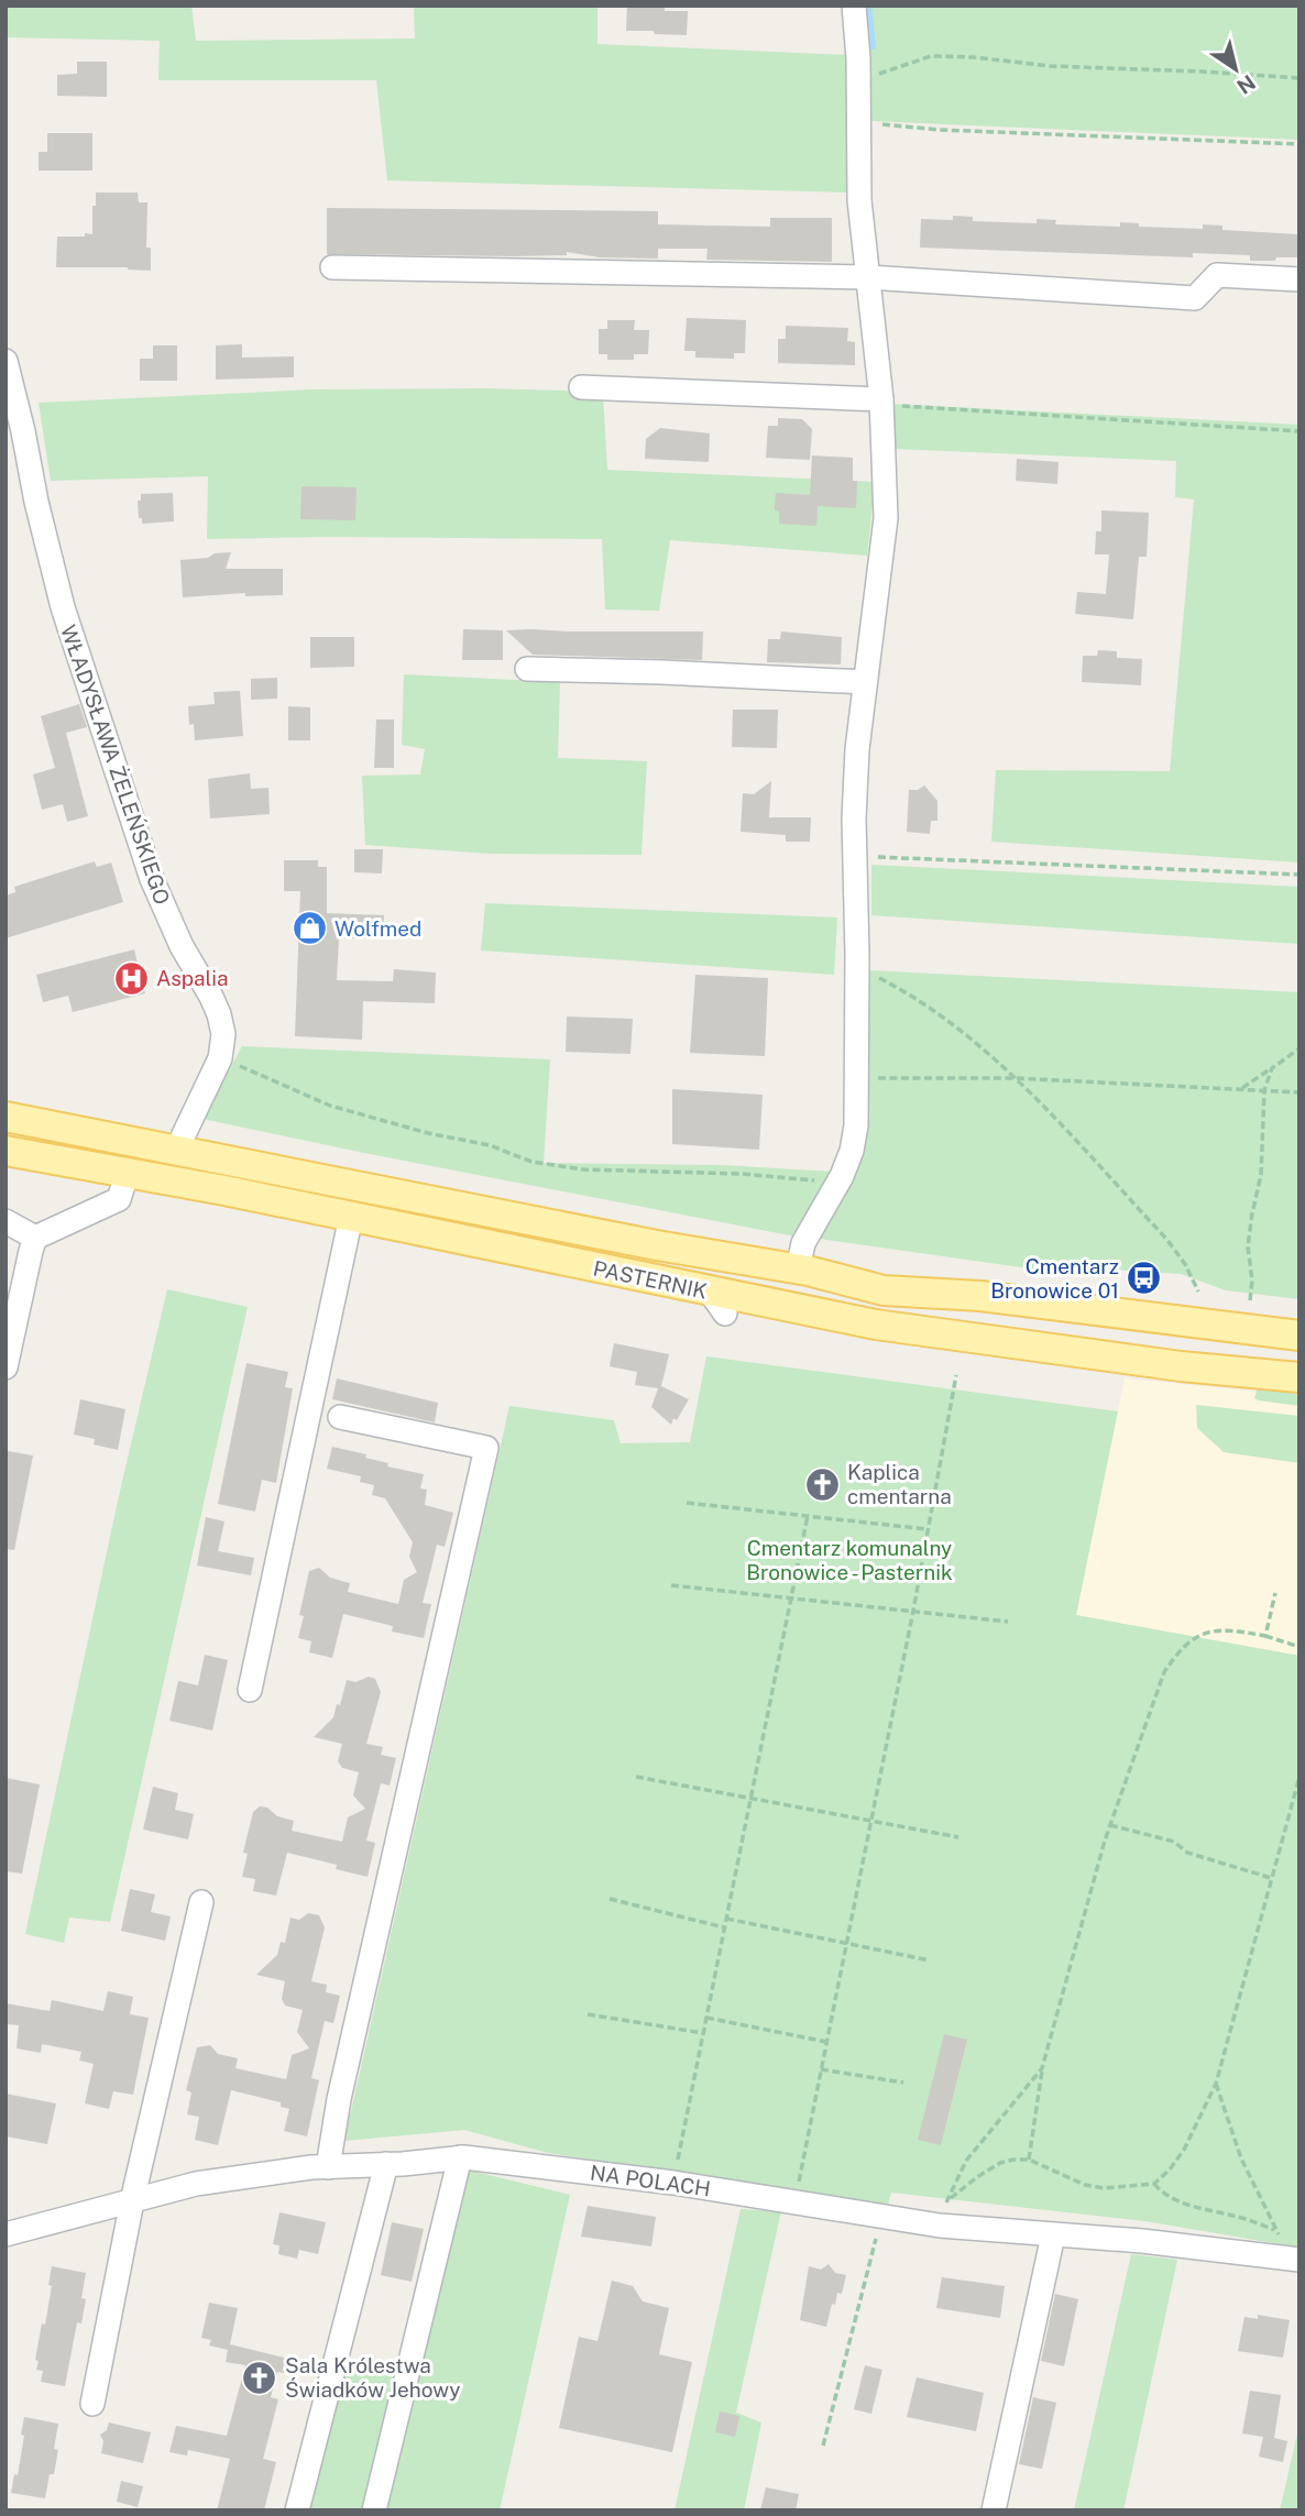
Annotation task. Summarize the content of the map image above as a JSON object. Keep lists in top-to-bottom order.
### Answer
{
  "streets": {
    "main road": ["PASTERNIK"],
    "street": ["WŁADYSŁAWA ŻELEŃSKIEGO", "NA POLACH"]
  },
  "crossings": [
    ["WŁADYSŁAWA ŻELEŃSKIEGO", "PASTERNIK"]
  ],
  "parks": ["Cmentarz komunalny Bronowice - Pasternik"],
  "places": {
    "shop": ["Wolfmed"],
    "hospital": ["Aspalia"],
    "bus stop": ["Cmentarz Bronowice 01"],
    "church": ["Kaplica cmentarna", "Sala Królestwa Świadków Jehowy"]
  },
  "north": "bottom right"
}
